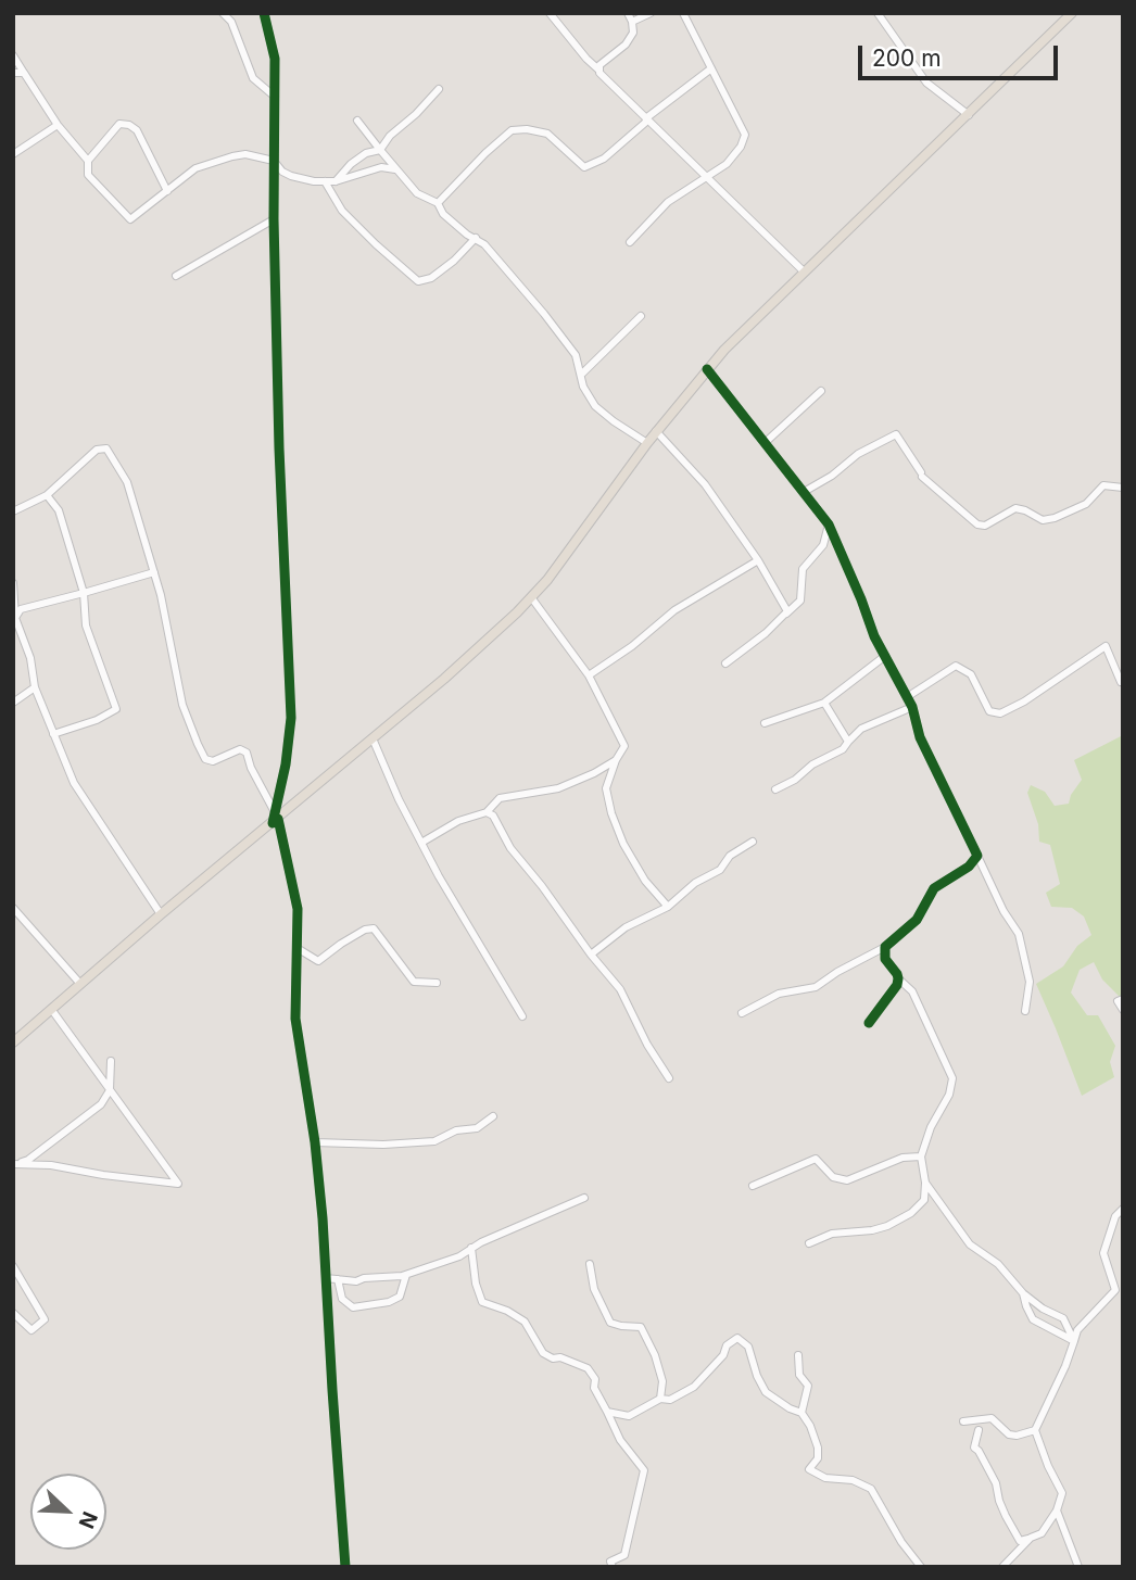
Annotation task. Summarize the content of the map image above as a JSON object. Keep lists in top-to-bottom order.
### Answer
{
  "scale_bar": "200 m",
  "north": "bottom right"
}
